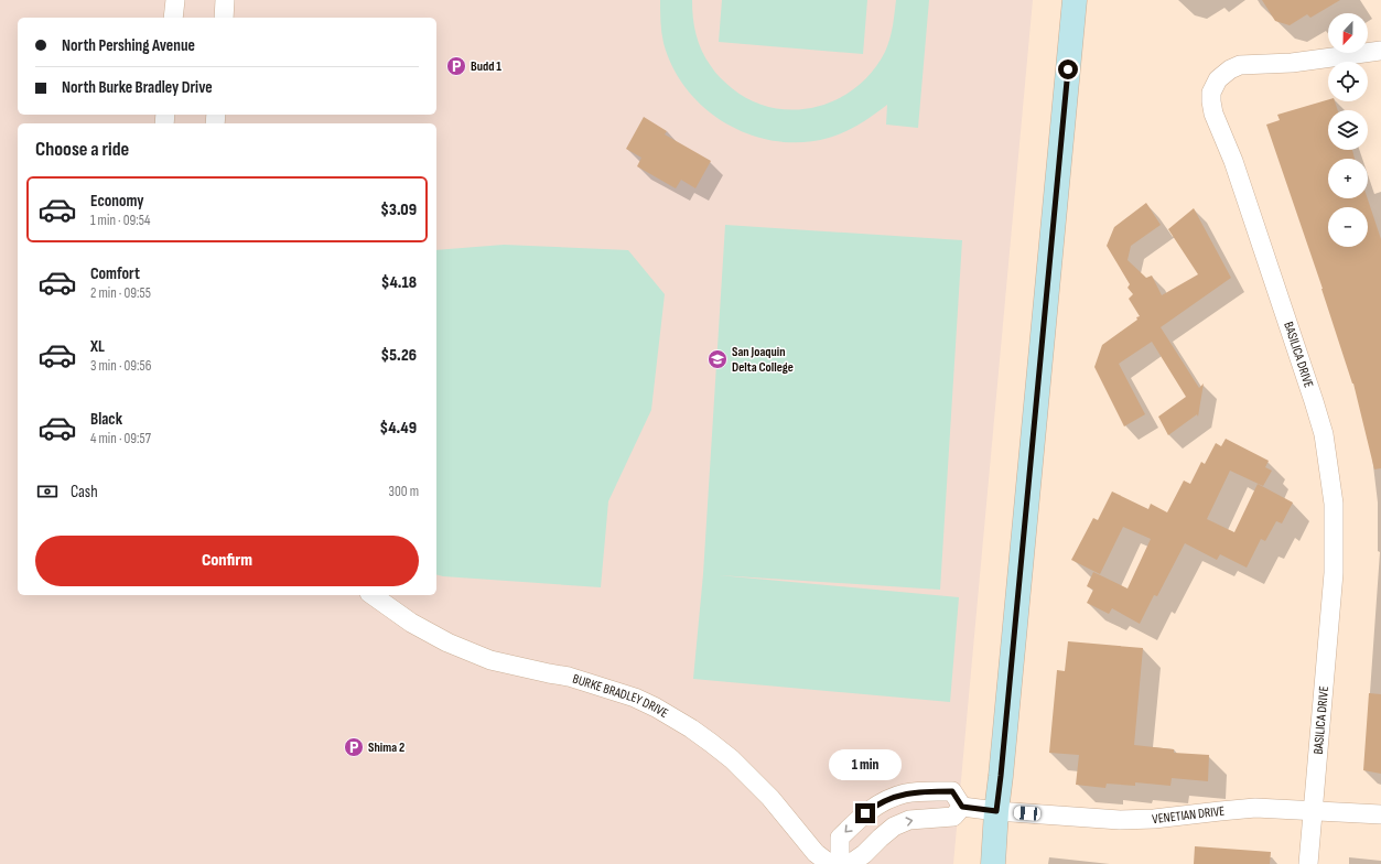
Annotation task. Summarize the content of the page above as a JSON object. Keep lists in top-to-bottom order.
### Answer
{
  "streets": {
    "street": ["BASILICA DRIVE", "BURKE BRADLEY DRIVE", "VENETIAN DRIVE"]
  },
  "crossings": [
    ["BASILICA DRIVE", "VENETIAN DRIVE"]
  ],
  "places": {
    "parking": ["Budd 1", "Shima 2"],
    "school or university": ["San Joaquin Delta College"]
  },
  "north": "bottom",
  "page": {
    "map_buttons": ["+", "−"],
    "banner": ["North Pershing Avenue", "North Burke Bradley Drive"],
    "heading": "Choose a ride",
    "list": [
      {
        "name": "Economy",
        "note": "1 min · 09:54",
        "value": "$3.09"
      },
      {
        "name": "Comfort",
        "note": "2 min · 09:55",
        "value": "$4.18"
      },
      {
        "name": "XL",
        "note": "3 min · 09:56",
        "value": "$5.26"
      },
      {
        "name": "Black",
        "note": "4 min · 09:57",
        "value": "$4.49"
      }
    ],
    "pay": ["Cash", "300 m"],
    "buttons": "Confirm",
    "bubble": "1 min"
  }
}
